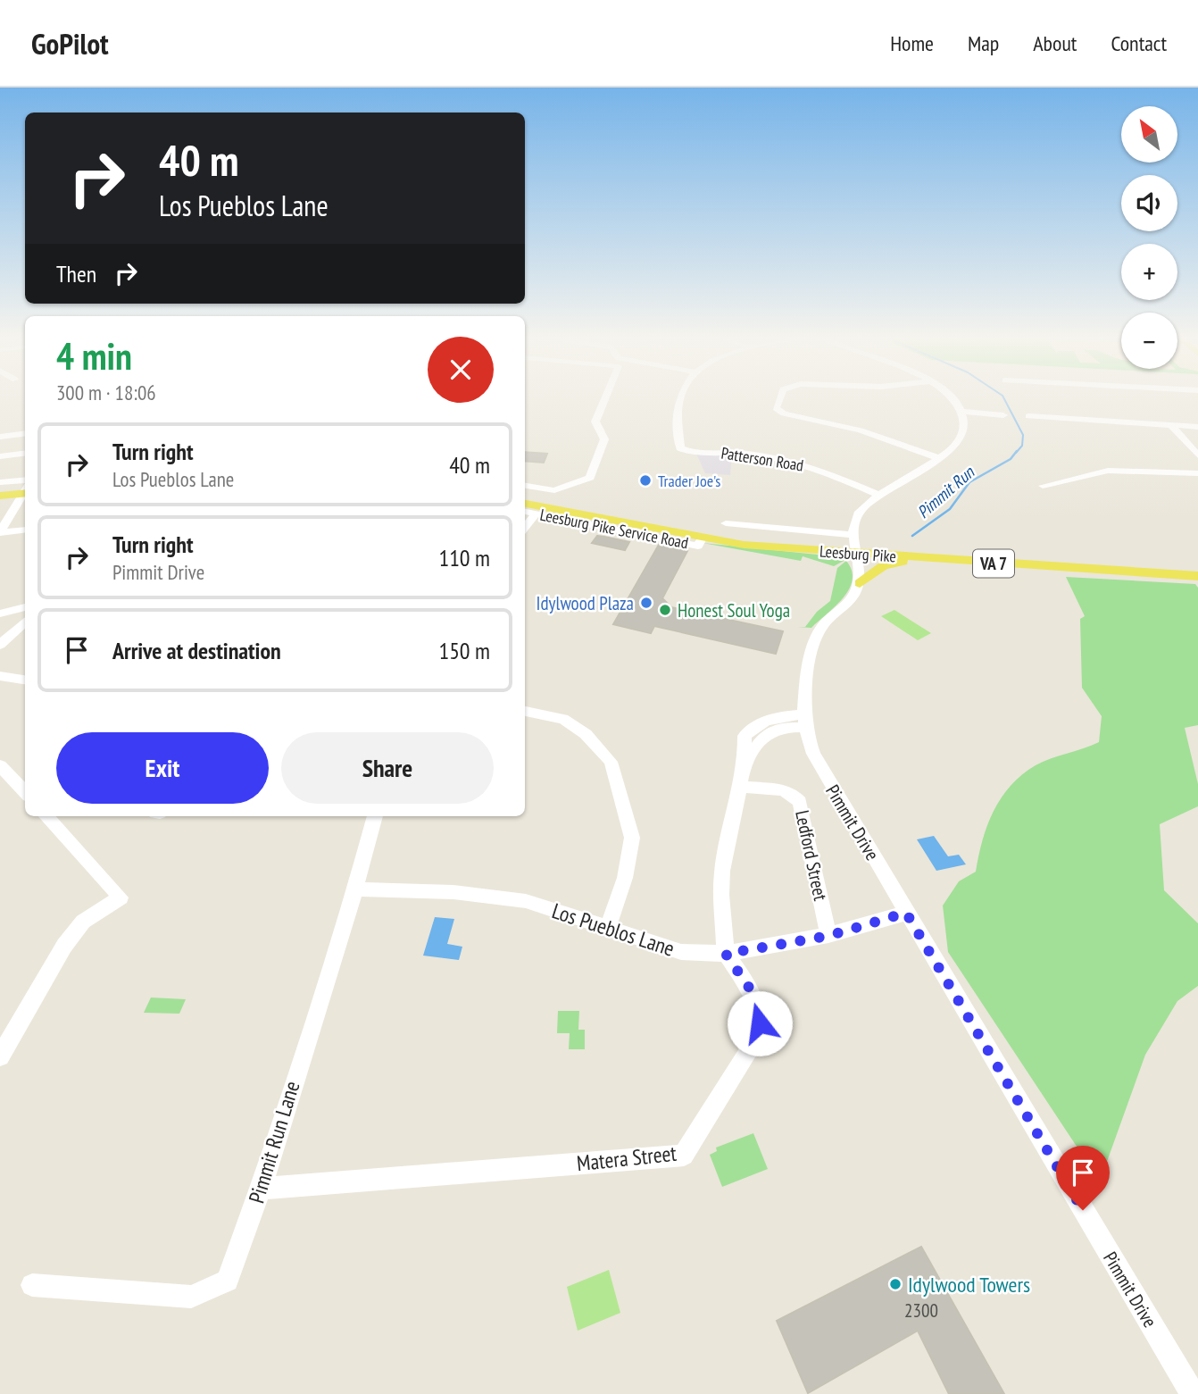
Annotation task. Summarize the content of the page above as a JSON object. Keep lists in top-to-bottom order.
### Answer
{
  "streets": {
    "main road": ["Leesburg Pike", "VA 7"],
    "street": [
      "Patterson Road",
      "Leesburg Pike Service Road",
      "Pimmit Drive",
      "Ledford Street",
      "Los Pueblos Lane",
      "Pimmit Run Lane",
      "Matera Street"
    ]
  },
  "crossings": [
    ["Leesburg Pike Service Road", "Leesburg Pike"],
    ["Pimmit Drive", "Los Pueblos Lane"],
    ["Ledford Street", "Los Pueblos Lane"],
    ["Los Pueblos Lane", "Pimmit Run Lane"],
    ["Los Pueblos Lane", "Matera Street"],
    ["Pimmit Run Lane", "Matera Street"]
  ],
  "water": ["Pimmit Run"],
  "places": [
    "Trader Joe's",
    "Idylwood Plaza",
    "Honest Soul Yoga",
    "Idylwood Towers"
  ],
  "house_numbers": ["2300"],
  "north": "top left",
  "page": {
    "header": "GoPilot",
    "nav": [
      "Home",
      "Map",
      "About",
      "Contact"
    ],
    "map_buttons": ["+", "−"],
    "turn": ["40 m", "Los Pueblos Lane"],
    "then": "Then",
    "heading": ["4 min", "300 m · 18:06"],
    "list": [
      {
        "name": "Turn right",
        "note": "Los Pueblos Lane",
        "value": "40 m"
      },
      {
        "name": "Turn right",
        "note": "Pimmit Drive",
        "value": "110 m"
      },
      {
        "name": "Arrive at destination",
        "value": "150 m"
      }
    ],
    "buttons": ["Exit", "Share"]
  }
}
